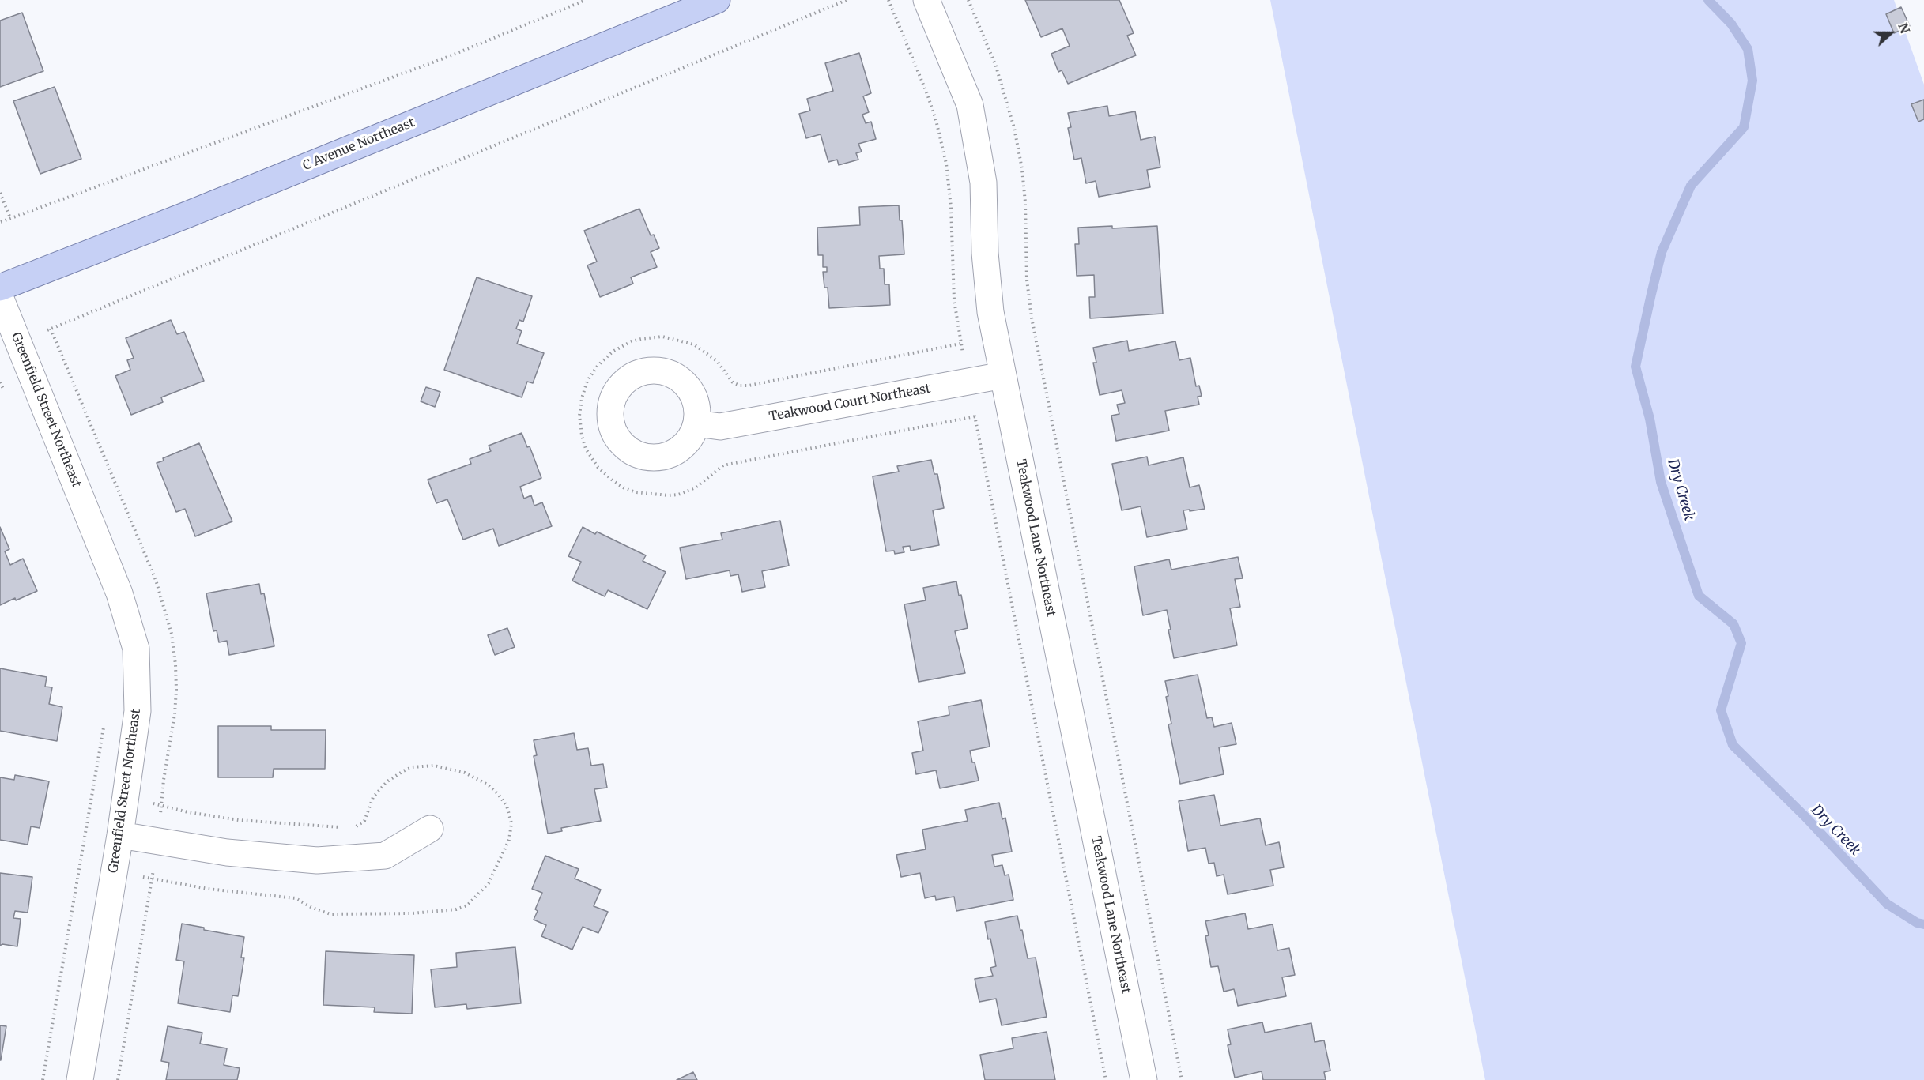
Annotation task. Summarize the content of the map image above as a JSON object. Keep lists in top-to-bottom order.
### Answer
{
  "streets": {
    "main road": ["C Avenue Northeast"],
    "street": ["Teakwood Court Northeast", "Greenfield Street Northeast", "Teakwood Lane Northeast"]
  },
  "crossings": [
    ["Teakwood Court Northeast", "Teakwood Lane Northeast"]
  ],
  "water": ["Dry Creek"],
  "north": "right"
}
